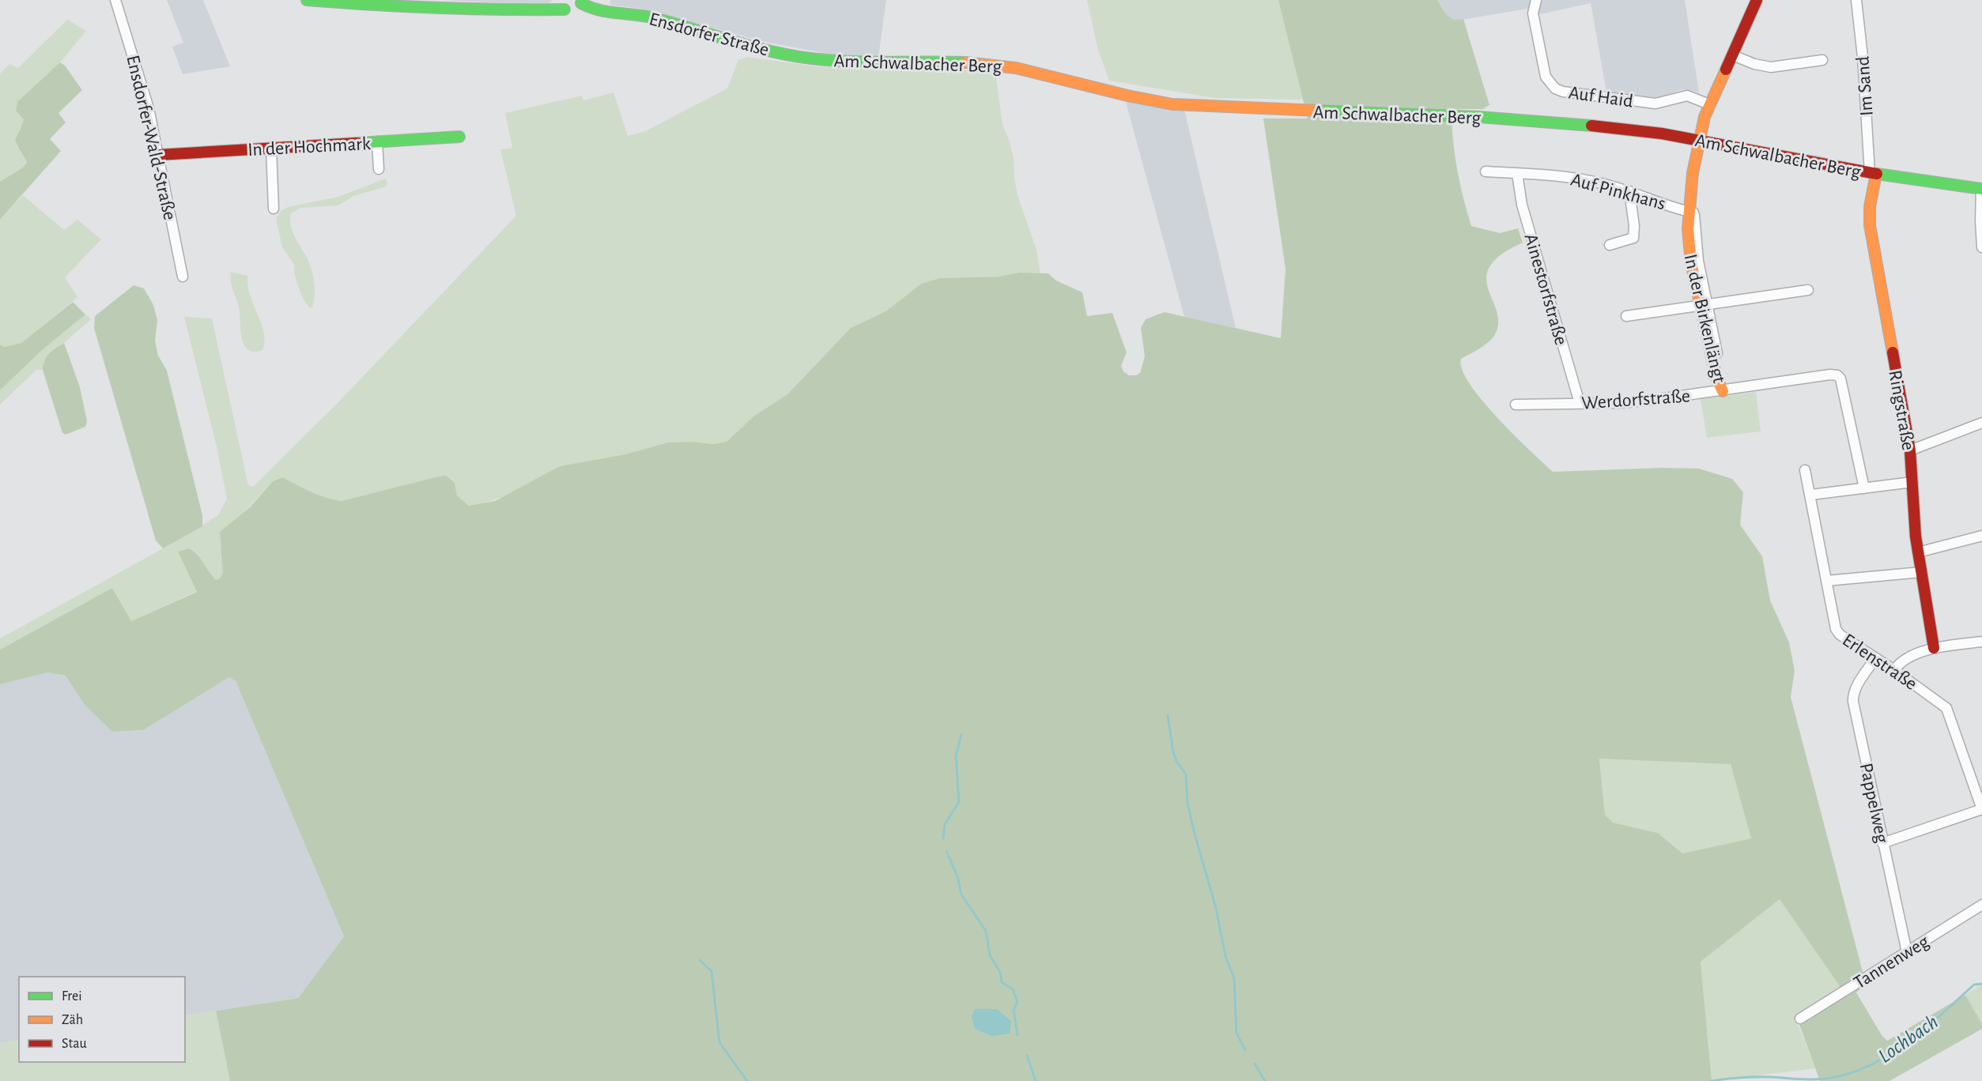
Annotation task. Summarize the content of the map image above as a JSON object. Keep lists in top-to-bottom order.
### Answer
{
  "streets": {
    "main road": [
      "Ensdorfer Straße",
      "Am Schwalbacher Berg",
      "In der Hochmark",
      "In der Birkenlängt",
      "Ringstraße"
    ],
    "street": [
      "Im Sand",
      "Auf Haid",
      "Ensdorfer-Wald-Straße",
      "Auf Pinkhans",
      "Ainestorfstraße",
      "Werdorfstraße",
      "Erlenstraße",
      "Pappelweg",
      "Tannenweg"
    ]
  },
  "crossings": [
    ["Ensdorfer Straße", "Am Schwalbacher Berg"],
    ["Am Schwalbacher Berg", "Im Sand"],
    ["Am Schwalbacher Berg", "In der Birkenlängt"],
    ["Am Schwalbacher Berg", "Ringstraße"],
    ["Im Sand", "Ringstraße"],
    ["Auf Haid", "In der Birkenlängt"],
    ["Ensdorfer-Wald-Straße", "In der Hochmark"],
    ["Auf Pinkhans", "Ainestorfstraße"],
    ["Auf Pinkhans", "In der Birkenlängt"],
    ["Ainestorfstraße", "Werdorfstraße"],
    ["In der Birkenlängt", "Werdorfstraße"],
    ["Erlenstraße", "Pappelweg"],
    ["Pappelweg", "Tannenweg"]
  ],
  "water": ["Lochbach"],
  "legend": ["Frei", "Zäh", "Stau"]
}
